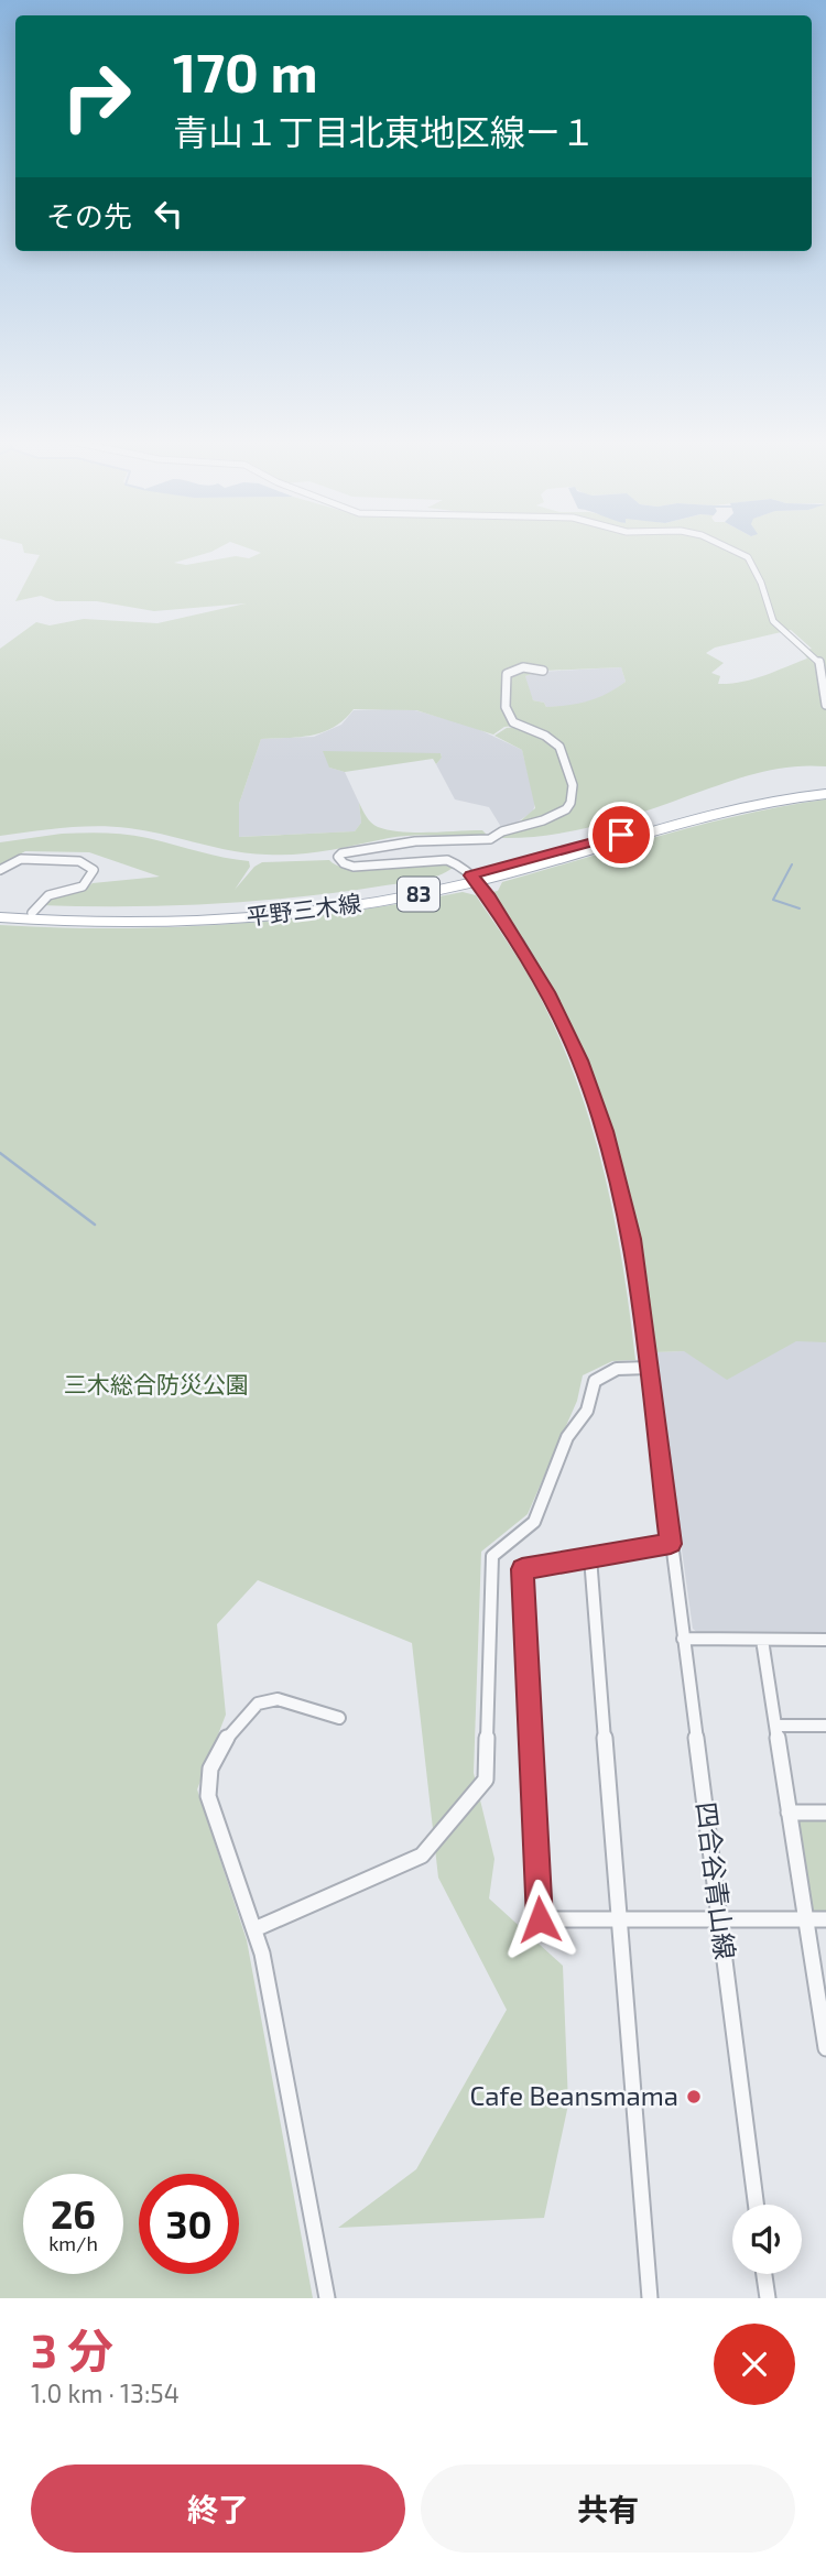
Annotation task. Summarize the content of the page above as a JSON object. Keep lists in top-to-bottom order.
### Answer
{
  "streets": {
    "main road": ["83", "平野三木線"],
    "street": ["四合谷青山線"]
  },
  "crossings": [
    ["平野三木線", "四合谷青山線"]
  ],
  "parks": ["三木総合防災公園"],
  "places": ["Cafe Beansmama"],
  "page": {
    "turn": ["170 m", "青山１丁目北東地区線ー１"],
    "then": "その先",
    "speed": "26 km/h",
    "limit": "30",
    "heading": ["3 分", "1.0 km · 13:54"],
    "buttons": ["終了", "共有"]
  }
}
